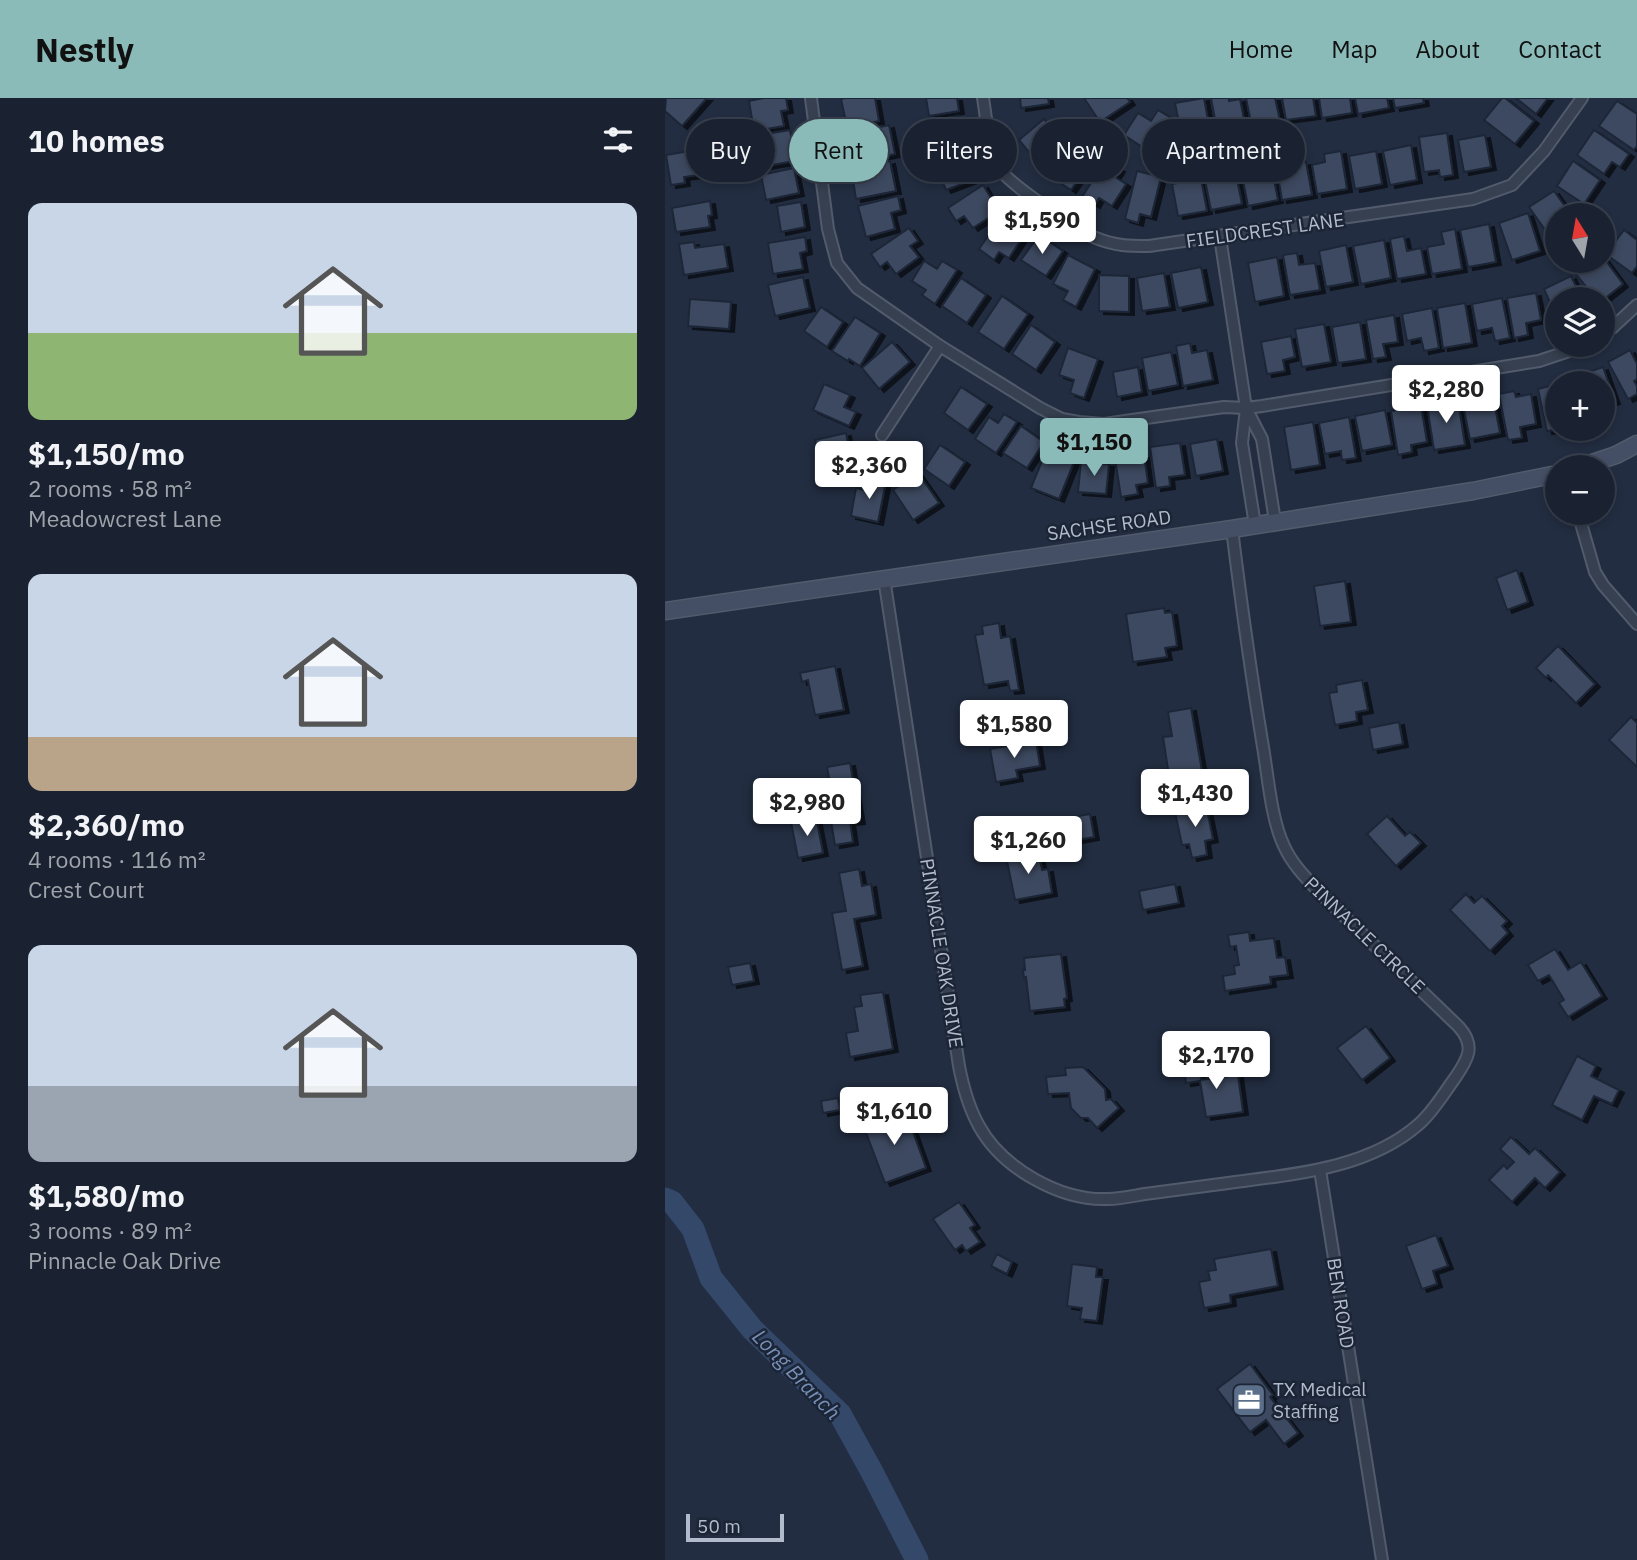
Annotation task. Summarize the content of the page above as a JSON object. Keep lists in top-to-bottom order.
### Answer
{
  "streets": {
    "main road": ["SACHSE ROAD"],
    "street": [
      "FIELDCREST LANE",
      "PINNACLE CIRCLE",
      "PINNACLE OAK DRIVE",
      "BEN ROAD"
    ]
  },
  "crossings": [
    ["SACHSE ROAD", "PINNACLE CIRCLE"],
    ["SACHSE ROAD", "PINNACLE OAK DRIVE"],
    ["PINNACLE CIRCLE", "PINNACLE OAK DRIVE"],
    ["PINNACLE CIRCLE", "BEN ROAD"],
    ["PINNACLE OAK DRIVE", "BEN ROAD"]
  ],
  "water": ["Long Branch"],
  "places": {
    "office": ["TX Medical Staffing"]
  },
  "scale_bar": "50 m",
  "north": "top",
  "page": {
    "header": "Nestly",
    "nav": [
      "Home",
      "Map",
      "About",
      "Contact"
    ],
    "heading": "10 homes",
    "chip": [
      "Buy",
      "Rent",
      "Filters",
      "New",
      "Apartment"
    ],
    "list": [
      {
        "name": "$1,150/mo",
        "note": "2 rooms · 58 m² · Meadowcrest Lane"
      },
      {
        "name": "$2,360/mo",
        "note": "4 rooms · 116 m² · Crest Court"
      },
      {
        "name": "$1,580/mo",
        "note": "3 rooms · 89 m² · Pinnacle Oak Drive"
      }
    ],
    "price": [
      "$1,590",
      "$2,280",
      "$1,150",
      "$2,360",
      "$1,580",
      "$1,430",
      "$2,980",
      "$1,260",
      "$2,170",
      "$1,610"
    ],
    "map_buttons": ["+", "−"],
    "scale": "50 m"
  }
}
